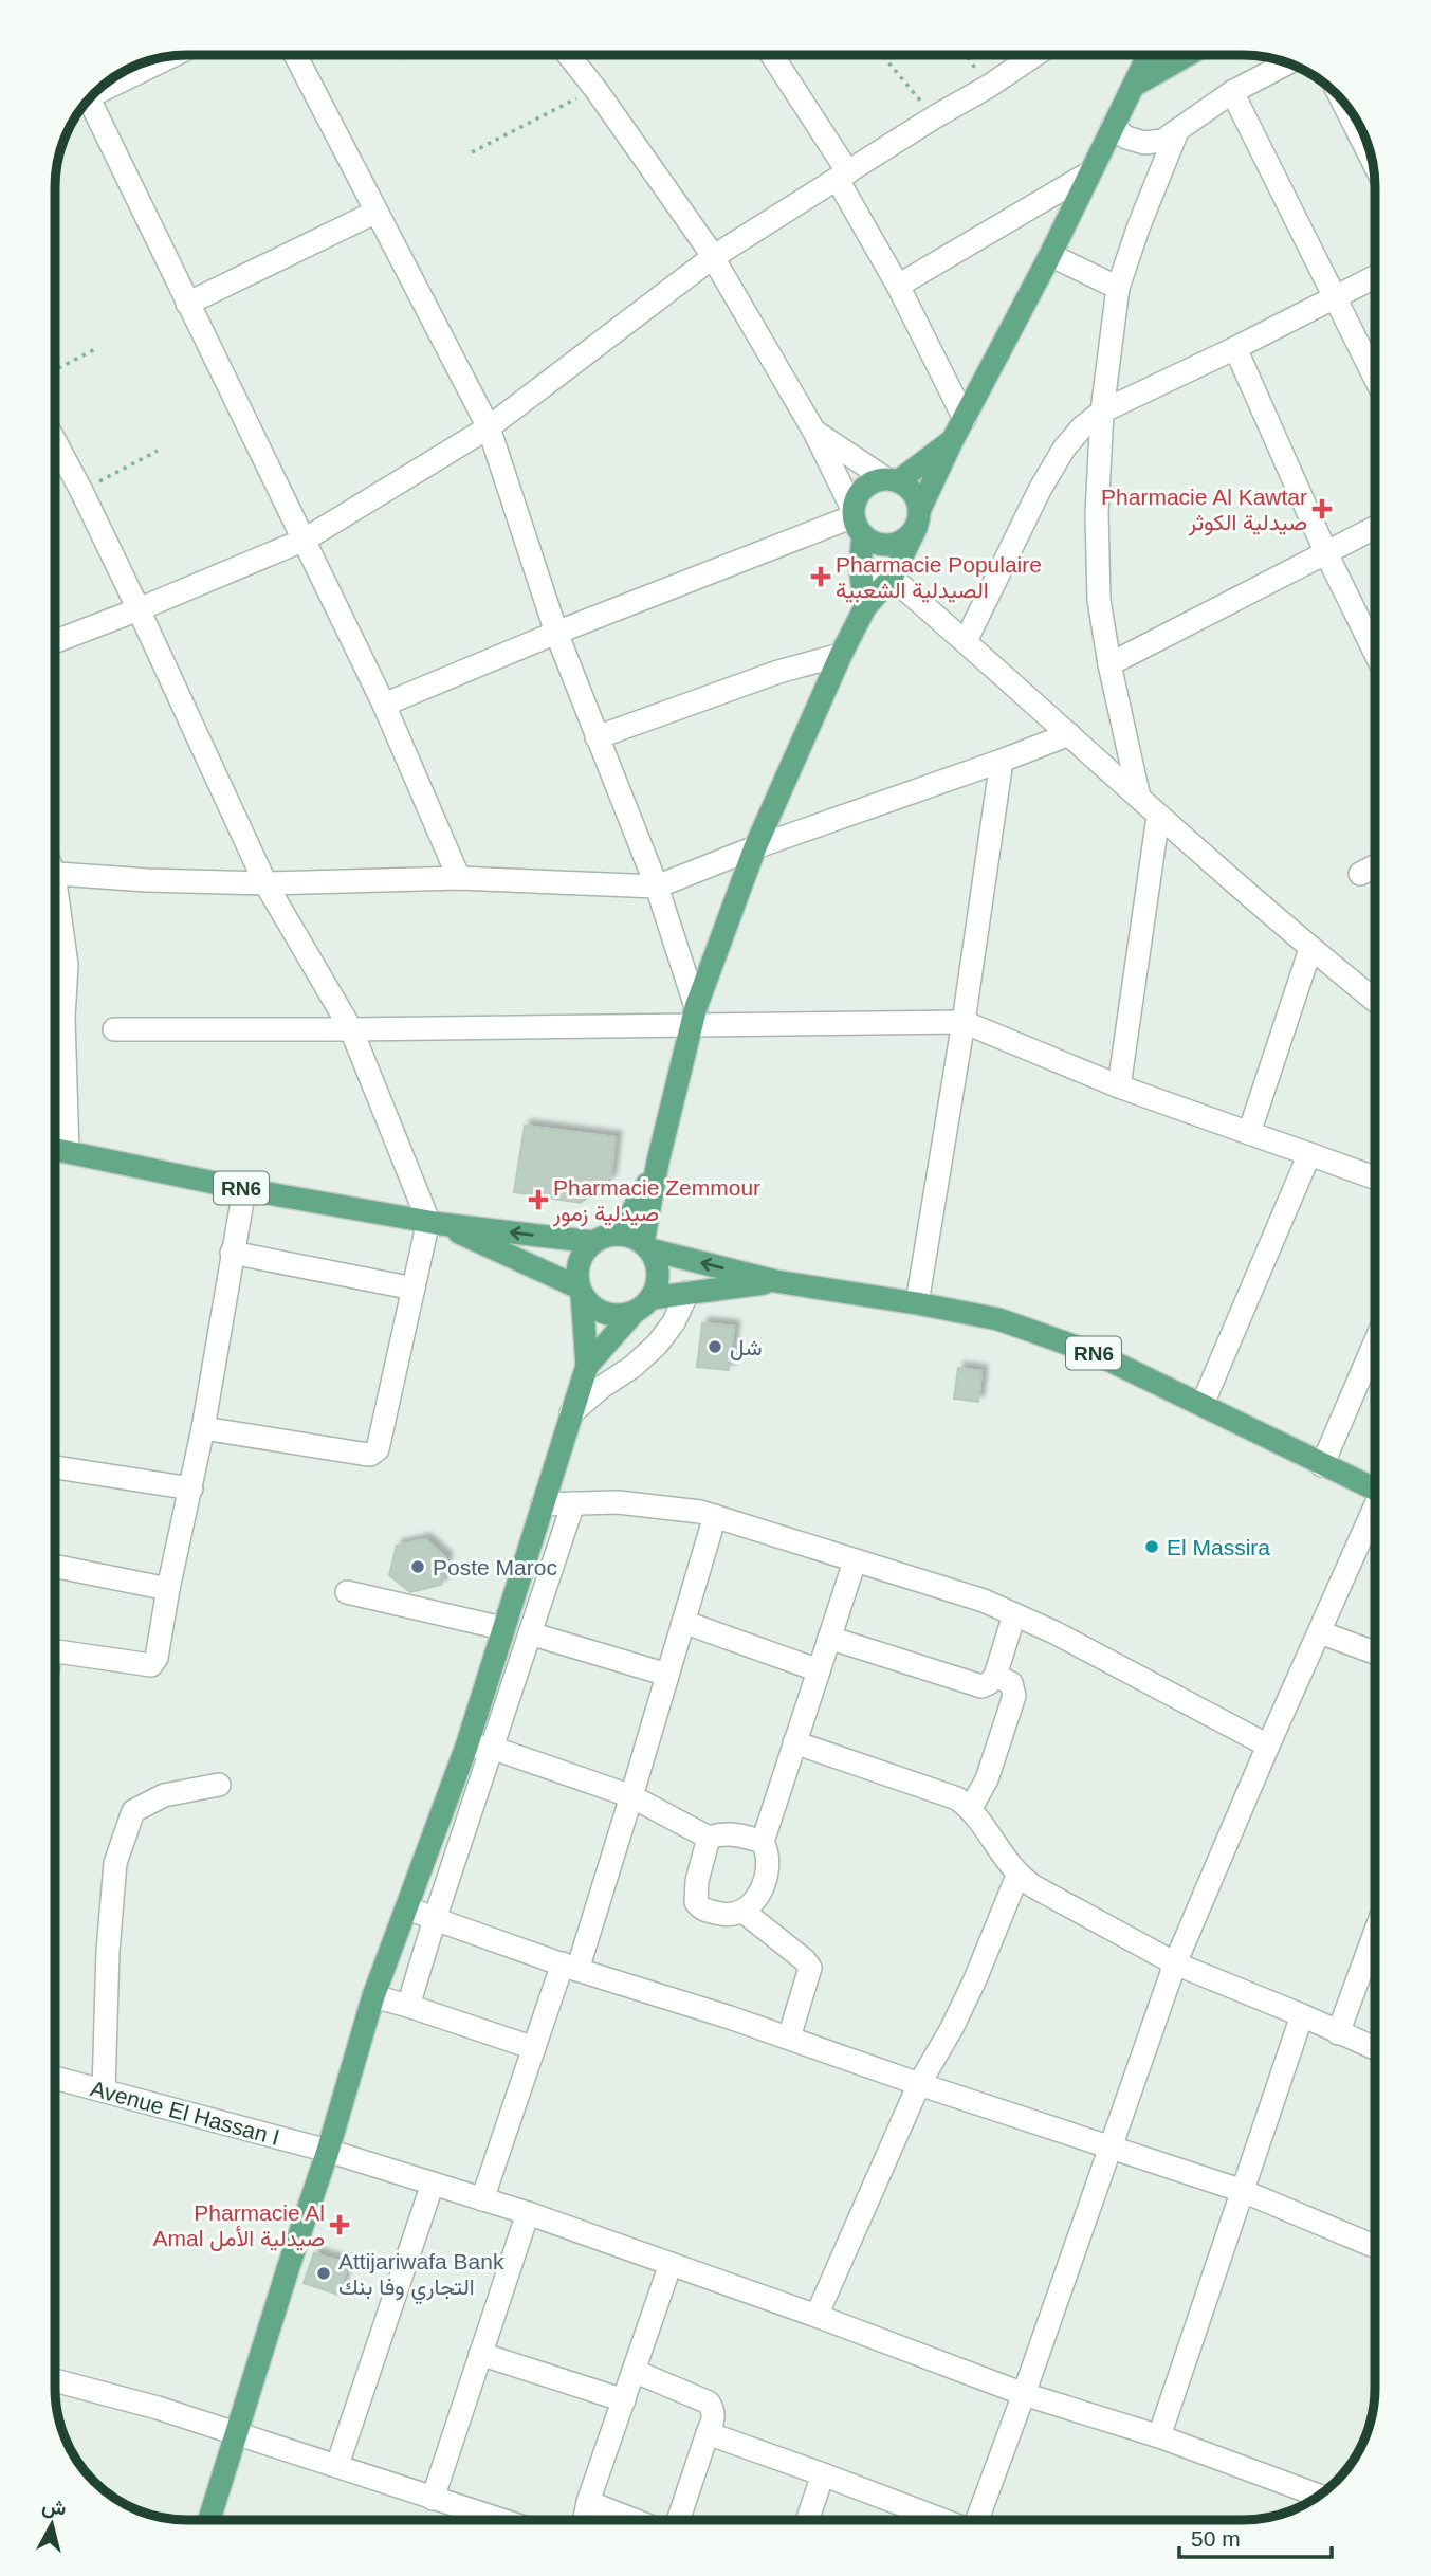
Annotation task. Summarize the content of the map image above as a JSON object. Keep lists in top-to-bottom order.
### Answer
{
  "streets": {
    "main road": ["RN6"],
    "street": ["Avenue El Hassan I"]
  },
  "places": {
    "health": [
      "Pharmacie Al Kawtar صيدلية الكوثر",
      "Pharmacie Populaire الصيدلية الشعبية",
      "Pharmacie Zemmour صيدلية زمور",
      "Pharmacie Al Amal صيدلية الأمل"
    ],
    "other": [
      "شل",
      "El Massira",
      "Poste Maroc",
      "Attijariwafa Bank التجاري وفا بنك"
    ]
  },
  "scale_bar": "50 m",
  "north": "top"
}
